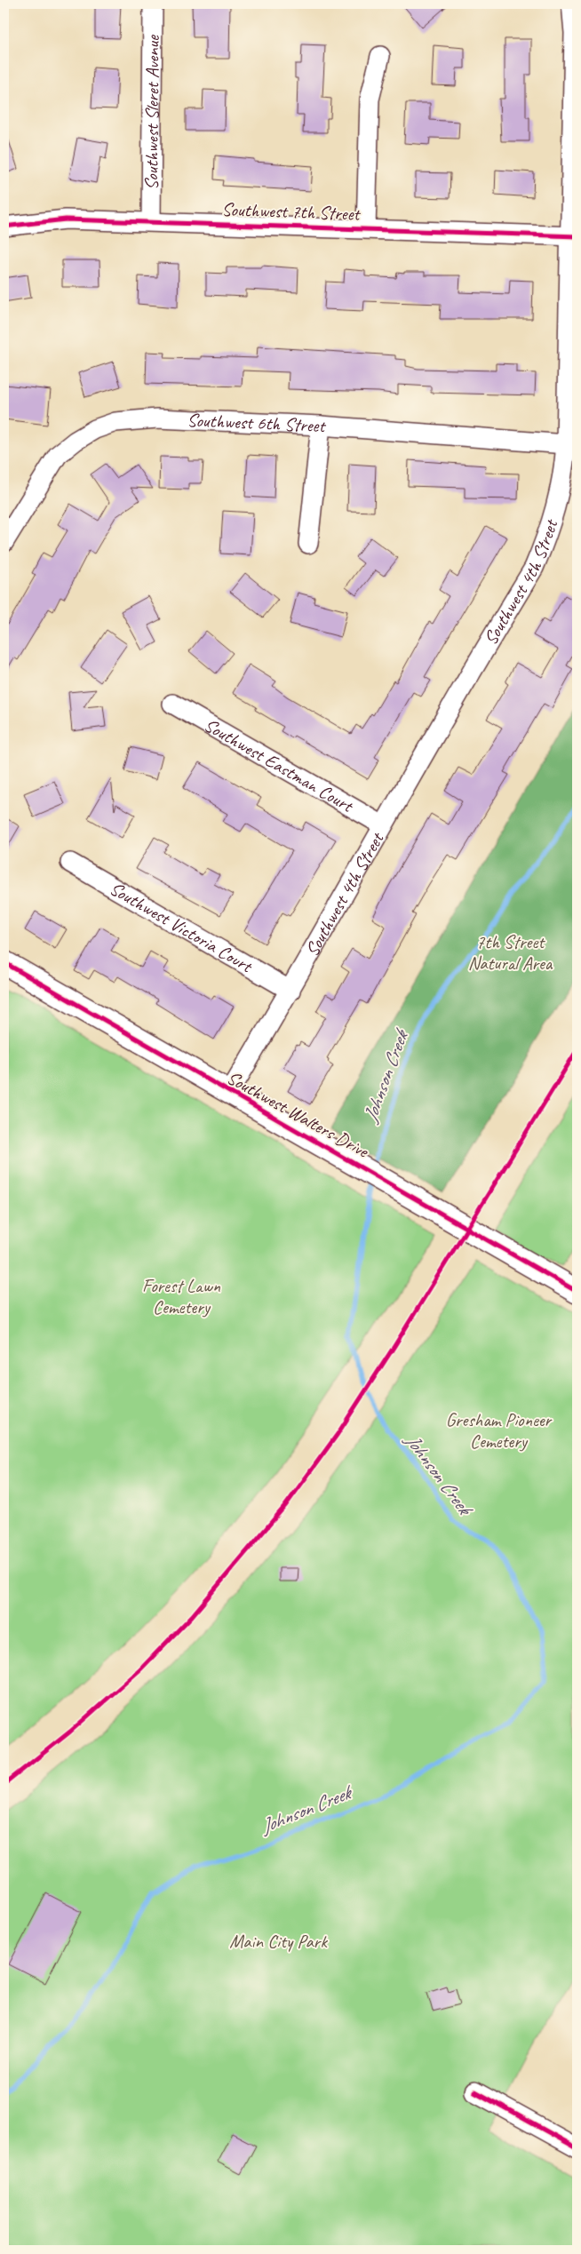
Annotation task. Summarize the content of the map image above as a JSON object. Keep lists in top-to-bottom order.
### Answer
{
  "streets": {
    "street": [
      "Southwest Sleret Avenue",
      "Southwest 7th Street",
      "Southwest 6th Street",
      "Southwest 4th Street",
      "Southwest Eastman Court",
      "Southwest Victoria Court",
      "Southwest Walters Drive"
    ]
  },
  "crossings": [
    ["Southwest Sleret Avenue", "Southwest 7th Street"],
    ["Southwest 7th Street", "Southwest 4th Street"],
    ["Southwest 6th Street", "Southwest 4th Street"],
    ["Southwest 4th Street", "Southwest Eastman Court"],
    ["Southwest 4th Street", "Southwest Victoria Court"],
    ["Southwest 4th Street", "Southwest Walters Drive"]
  ],
  "water": ["Johnson Creek"],
  "parks": [
    "7th Street Natural Area",
    "Forest Lawn Cemetery",
    "Gresham Pioneer Cemetery",
    "Main City Park"
  ]
}
